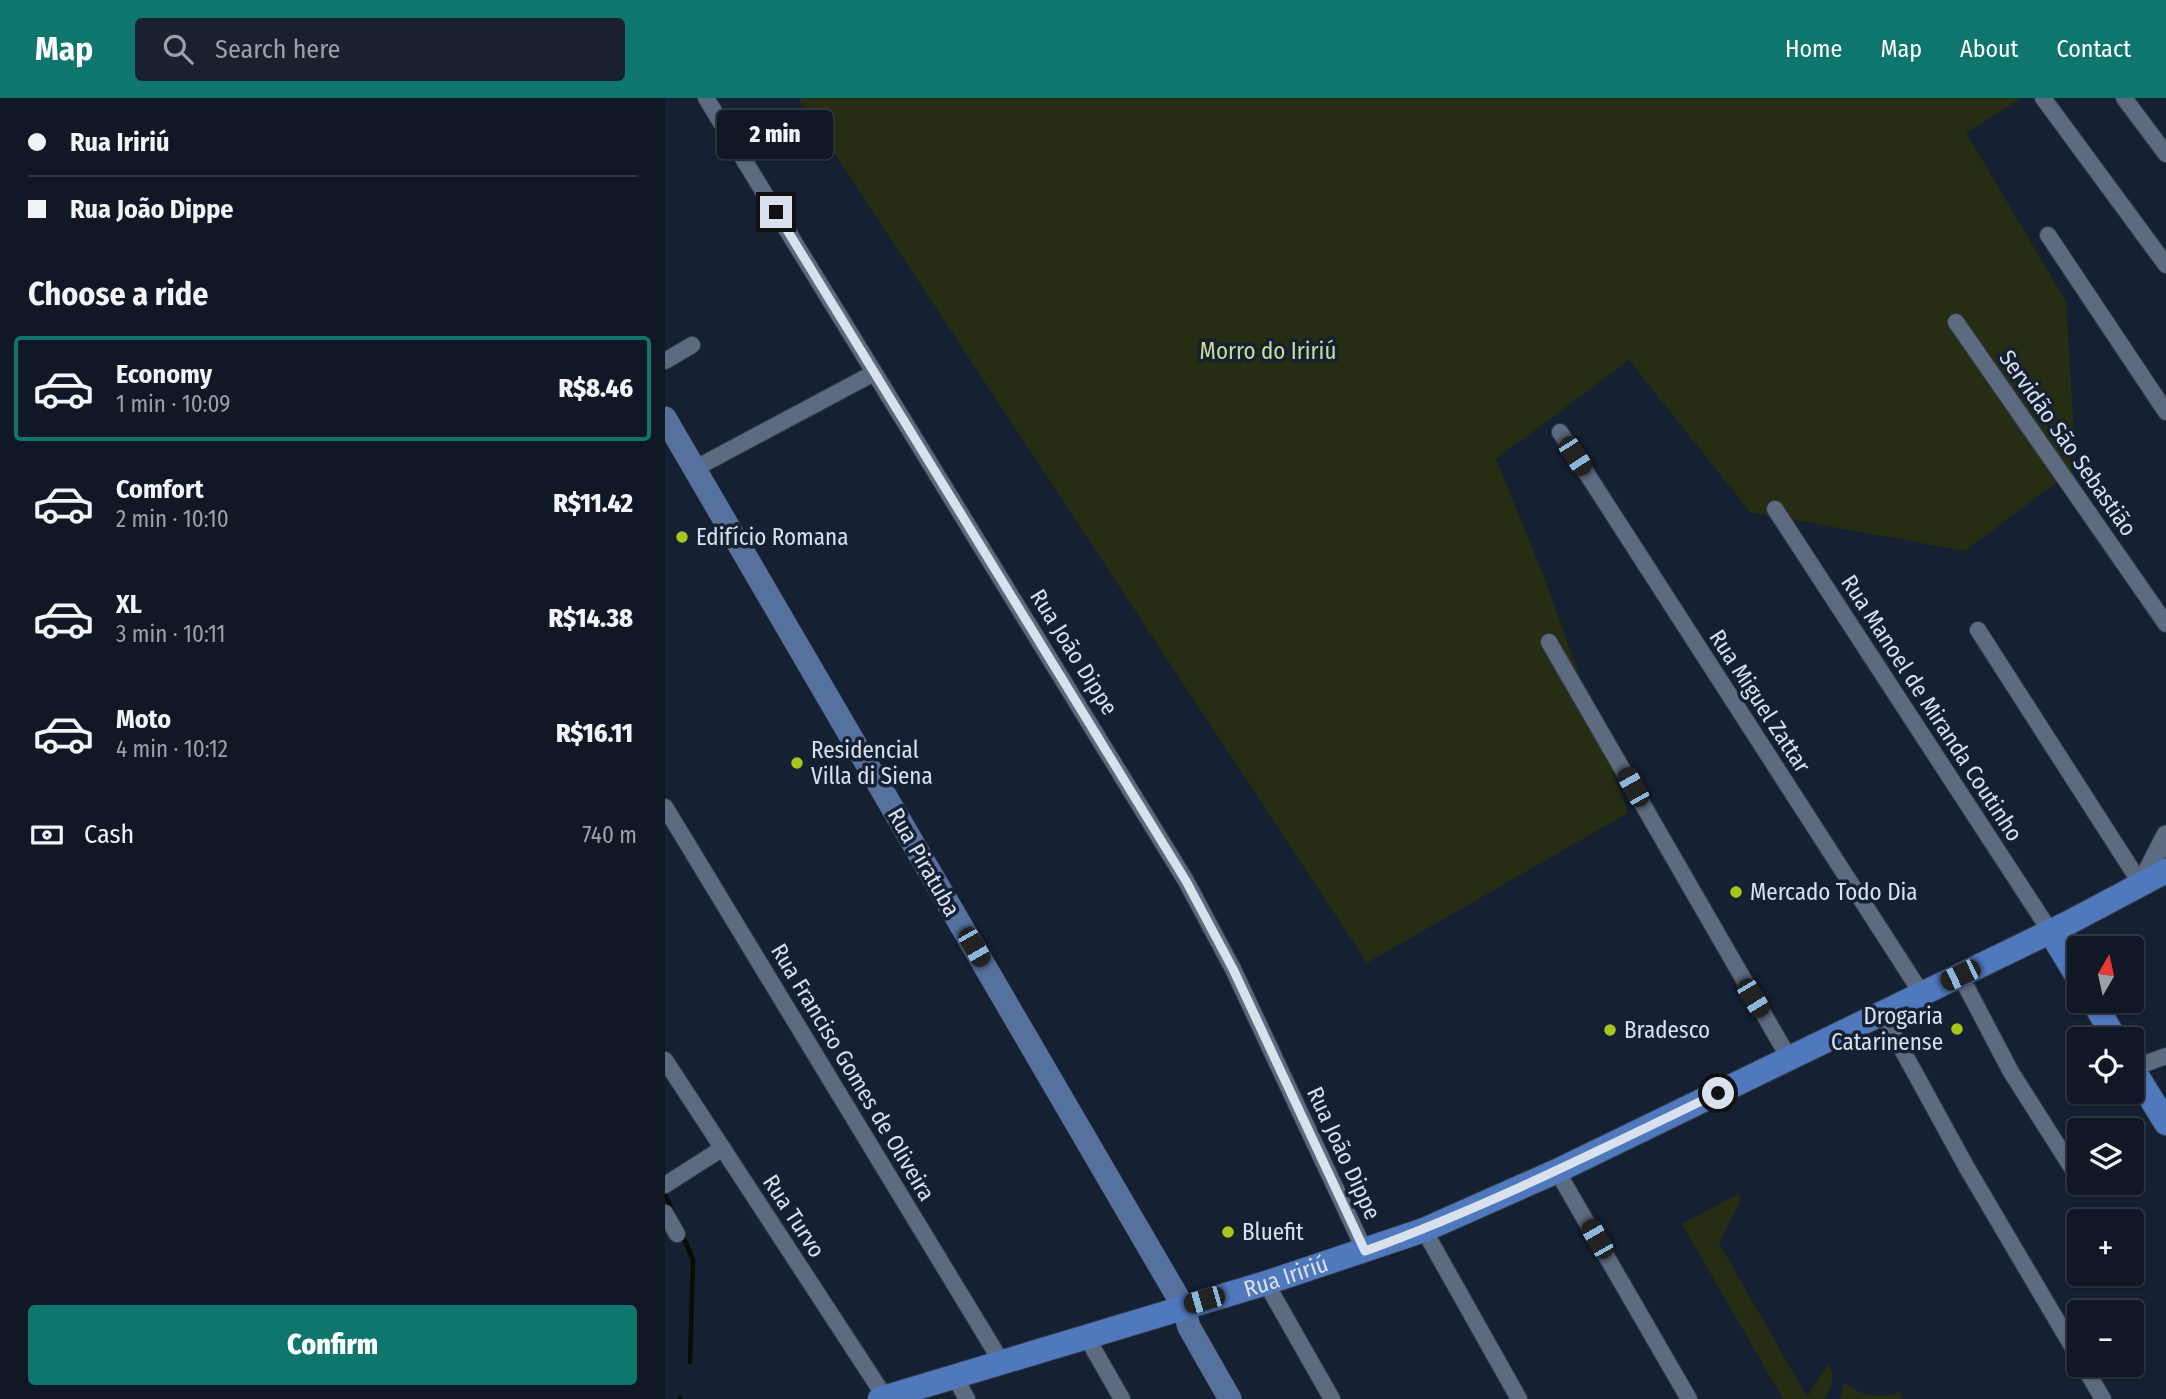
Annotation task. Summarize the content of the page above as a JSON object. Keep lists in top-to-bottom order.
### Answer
{
  "streets": {
    "main road": ["Rua Piratuba", "Rua Iririú"],
    "street": [
      "Servidão São Sebastião",
      "Rua João Dippe",
      "Rua Miguel Zattar",
      "Rua Manoel de Miranda Coutinho",
      "Rua Franciso Gomes de Oliveira",
      "Rua Turvo"
    ]
  },
  "crossings": [
    ["Rua João Dippe", "Rua Iririú"],
    ["Rua Miguel Zattar", "Rua Iririú"],
    ["Rua Manoel de Miranda Coutinho", "Rua Iririú"],
    ["Rua Piratuba", "Rua Iririú"],
    ["Rua Franciso Gomes de Oliveira", "Rua Iririú"],
    ["Rua Turvo", "Rua Iririú"]
  ],
  "parks": ["Morro do Iririú"],
  "places": [
    "Edifício Romana",
    "Residencial Villa di Siena",
    "Mercado Todo Dia",
    "Drogaria Catarinense",
    "Bradesco",
    "Bluefit"
  ],
  "north": "top",
  "page": {
    "header": "Map",
    "search": "Search here",
    "nav": [
      "Home",
      "Map",
      "About",
      "Contact"
    ],
    "banner": ["Rua Iririú", "Rua João Dippe"],
    "bubble": "2 min",
    "heading": "Choose a ride",
    "list": [
      {
        "name": "Economy",
        "note": "1 min · 10:09",
        "value": "R$8.46"
      },
      {
        "name": "Comfort",
        "note": "2 min · 10:10",
        "value": "R$11.42"
      },
      {
        "name": "XL",
        "note": "3 min · 10:11",
        "value": "R$14.38"
      },
      {
        "name": "Moto",
        "note": "4 min · 10:12",
        "value": "R$16.11"
      }
    ],
    "pay": ["Cash", "740 m"],
    "map_buttons": ["+", "−"],
    "buttons": "Confirm"
  }
}
